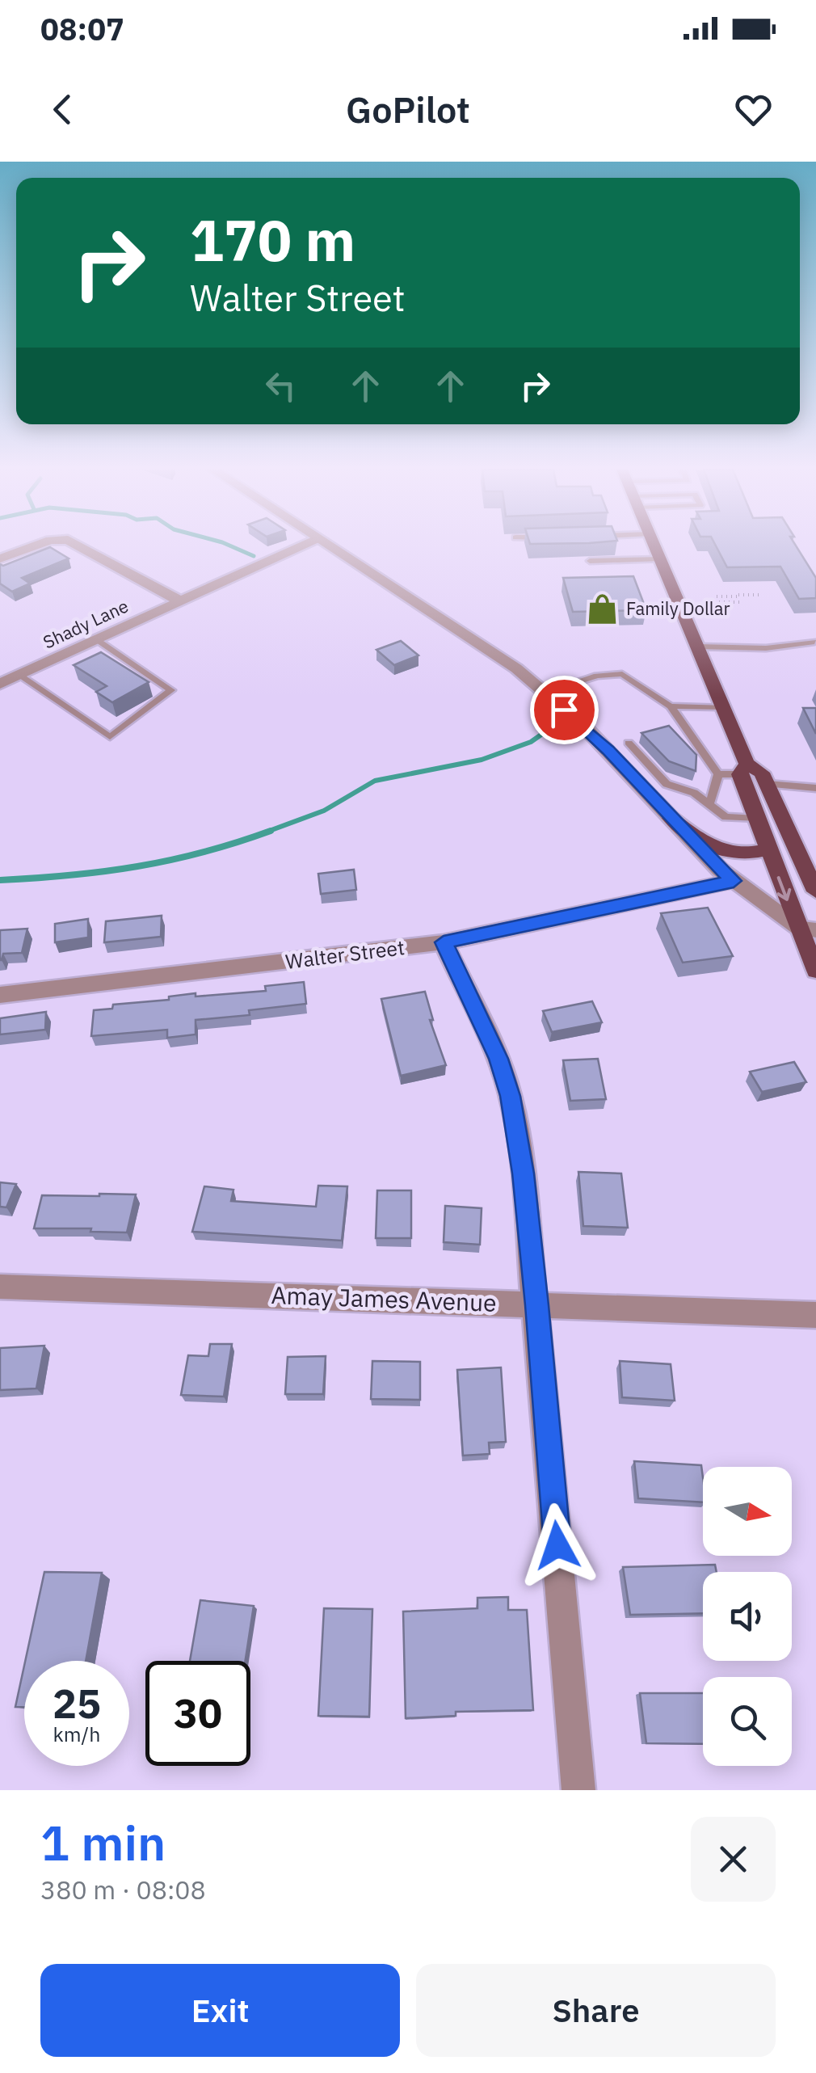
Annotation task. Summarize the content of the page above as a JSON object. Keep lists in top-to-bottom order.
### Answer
{
  "streets": {
    "street": ["Shady Lane", "Walter Street", "Amay James Avenue"]
  },
  "places": {
    "shop": ["Family Dollar"]
  },
  "north": "right",
  "page": {
    "status": "08:07",
    "header": "GoPilot",
    "turn": ["170 m", "Walter Street"],
    "speed": "25 km/h",
    "limit": "30",
    "heading": ["1 min", "380 m · 08:08"],
    "buttons": ["Exit", "Share"]
  }
}
